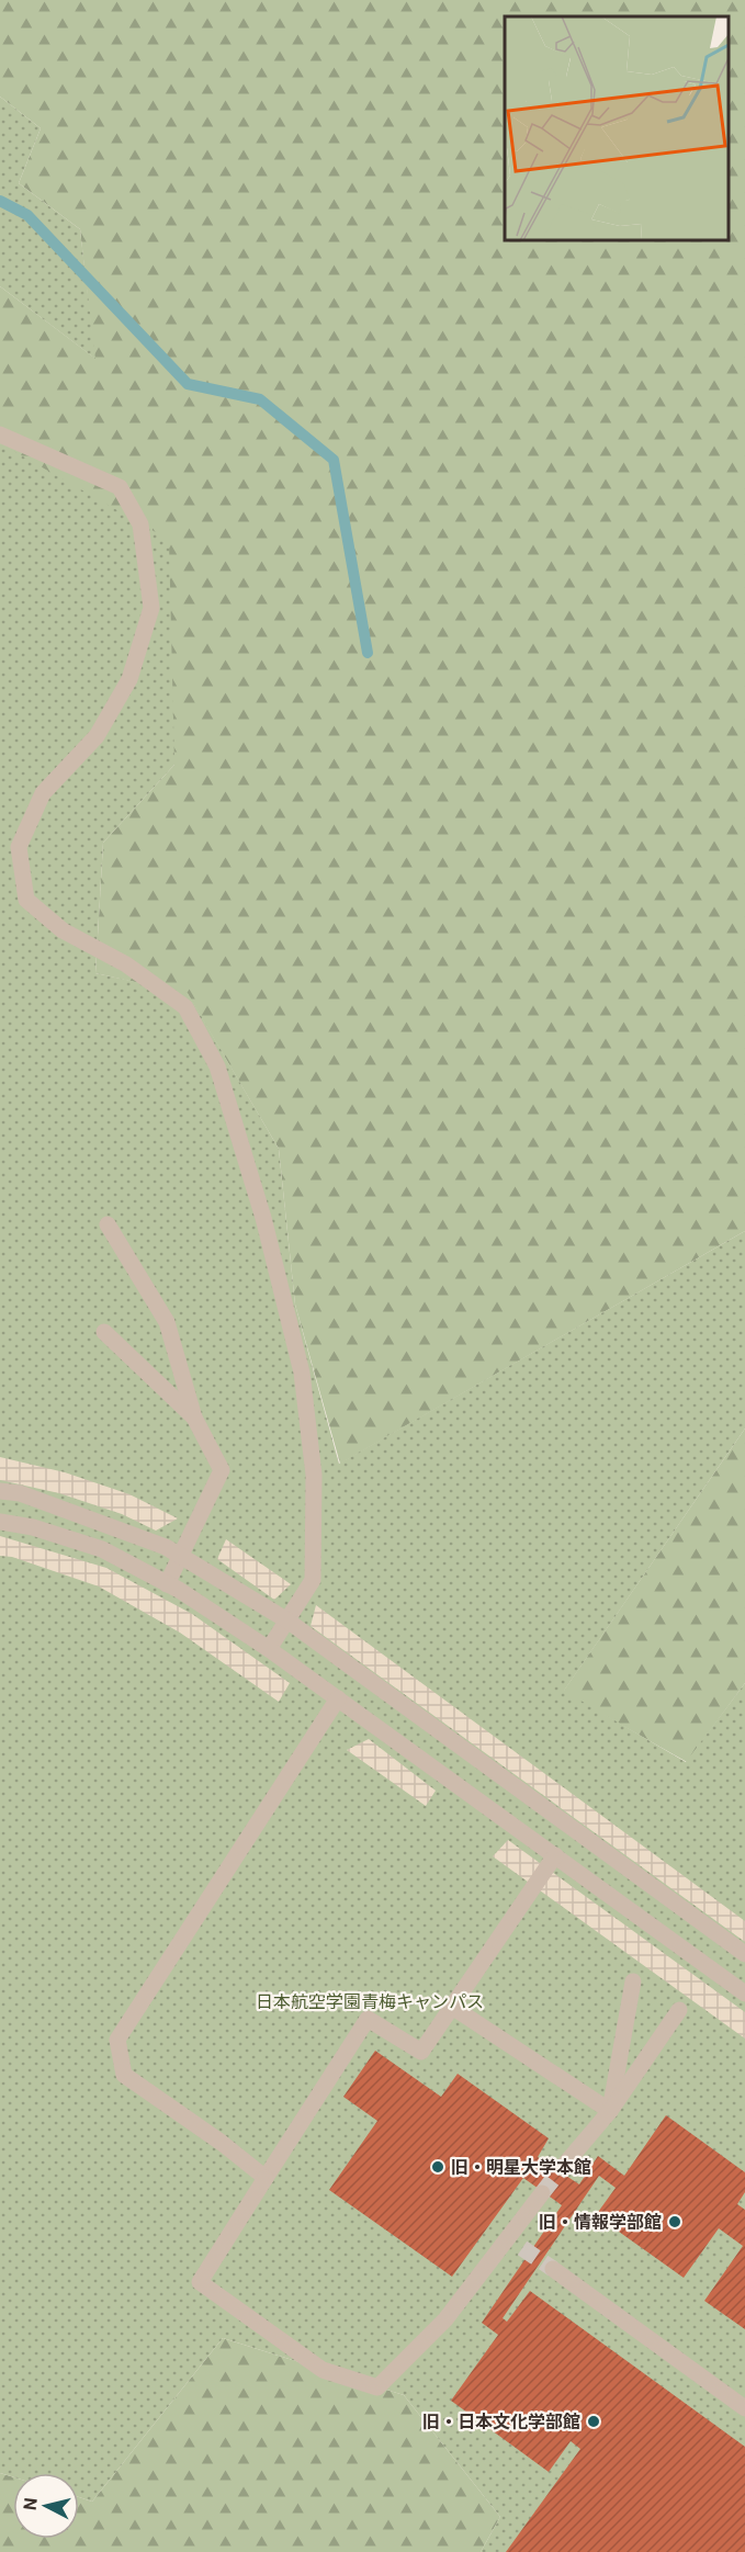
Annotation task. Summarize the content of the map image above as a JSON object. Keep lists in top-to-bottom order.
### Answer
{
  "parks": ["日本航空学園青梅キャンパス"],
  "places": ["旧・明星大学本館", "旧・情報学部館", "旧・日本文化学部館"],
  "north": "left"
}
